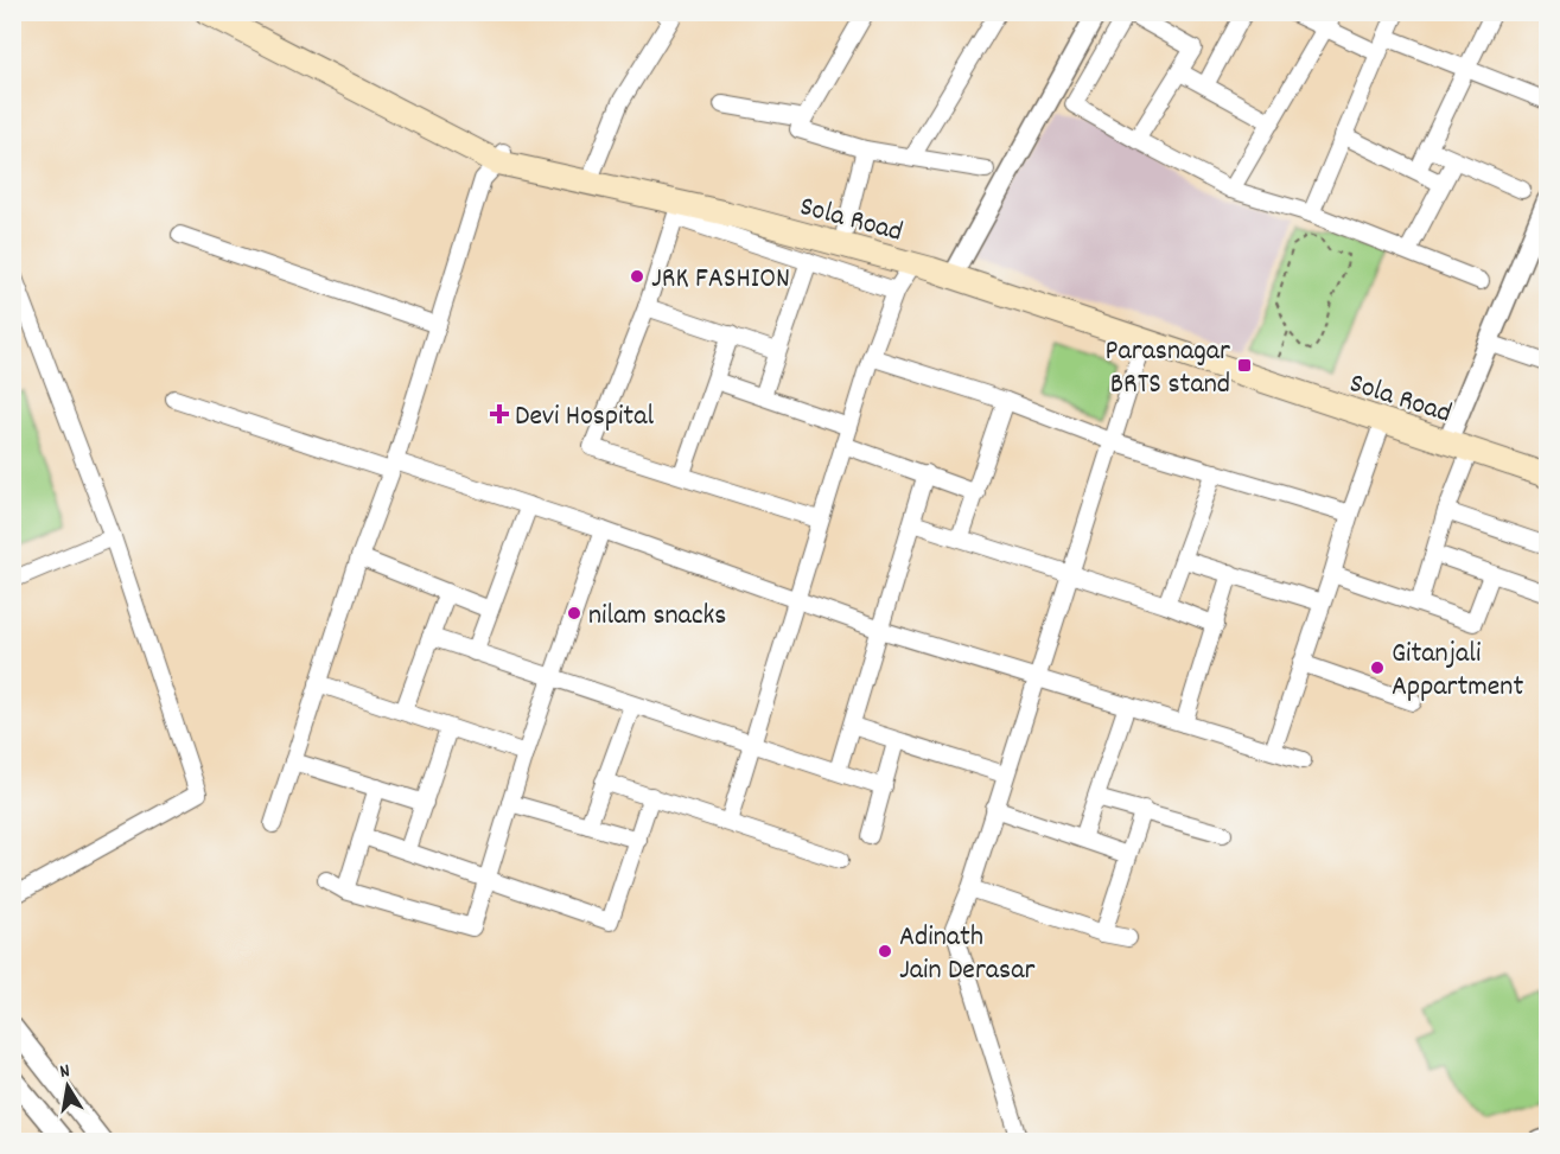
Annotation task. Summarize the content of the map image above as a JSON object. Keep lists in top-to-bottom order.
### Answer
{
  "streets": {
    "main road": ["Sola Road"]
  },
  "places": {
    "other": [
      "JRK FASHION",
      "nilam snacks",
      "Gitanjali Appartment",
      "Adinath Jain Derasar"
    ],
    "transit": ["Parasnagar BRTS stand"],
    "health": ["Devi Hospital"]
  },
  "north": "top"
}
